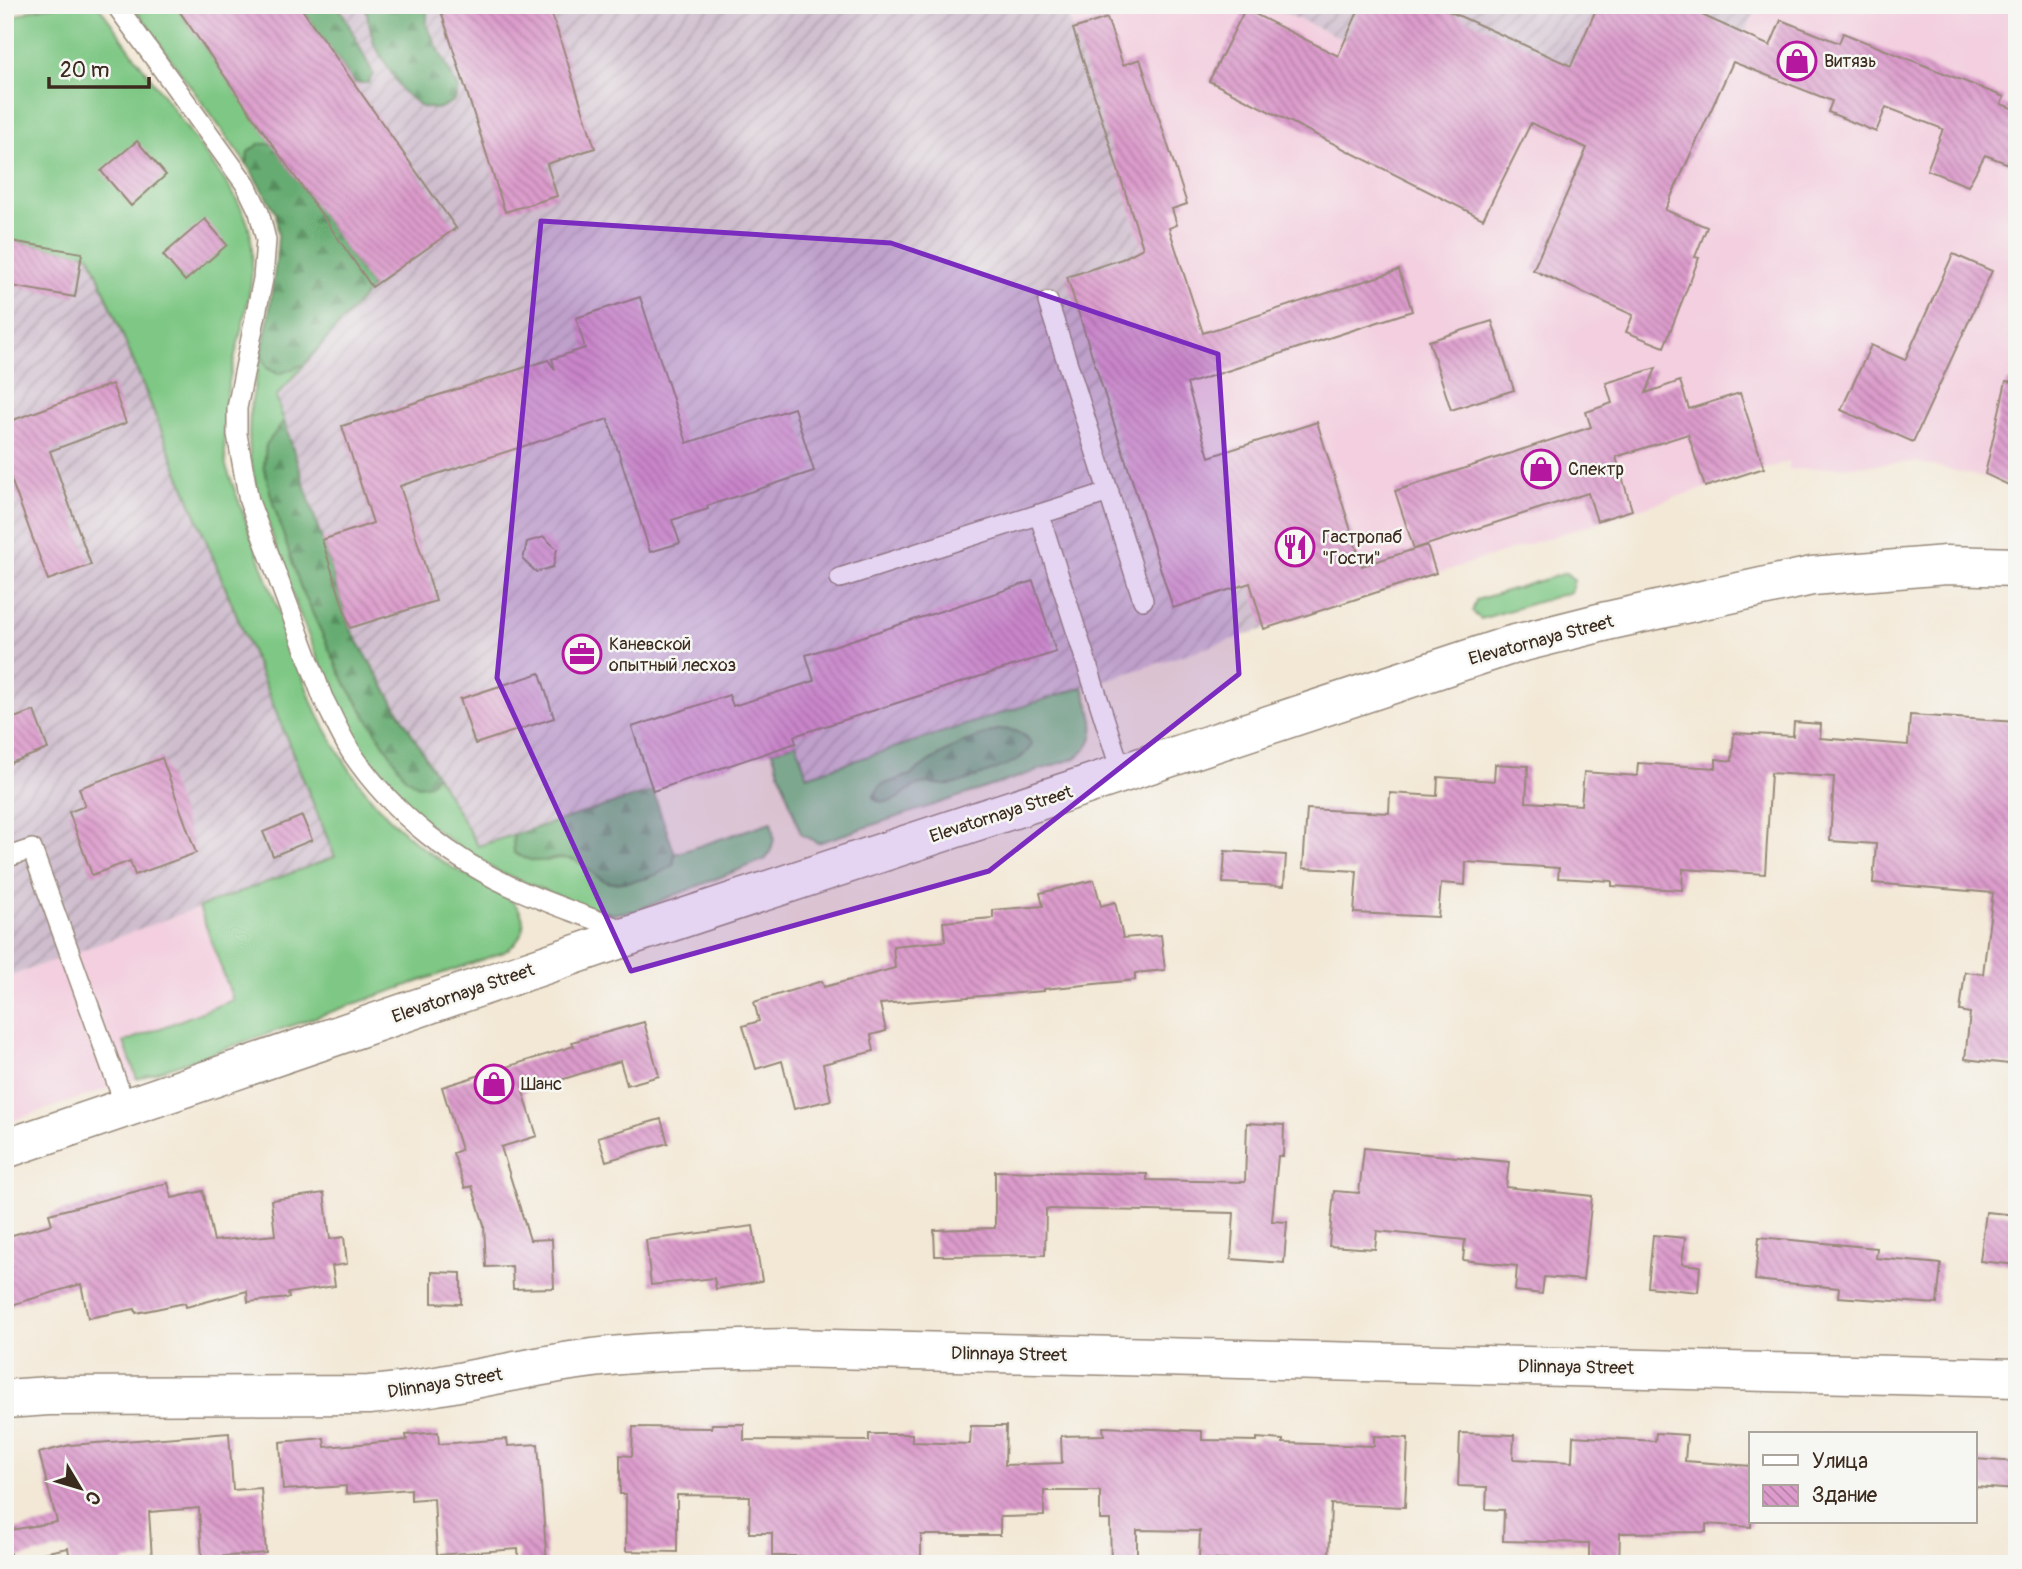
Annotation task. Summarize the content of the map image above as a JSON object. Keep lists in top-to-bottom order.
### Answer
{
  "streets": {
    "street": ["Elevatornaya Street", "Dlinnaya Street"]
  },
  "places": {
    "shop": ["Витязь", "Спектр", "Шанс"],
    "restaurant": ["Гастропаб \"Гости\""],
    "office": ["Каневской опытный лесхоз"]
  },
  "legend": ["Улица", "Здание"],
  "scale_bar": "20 m",
  "north": "bottom right"
}
